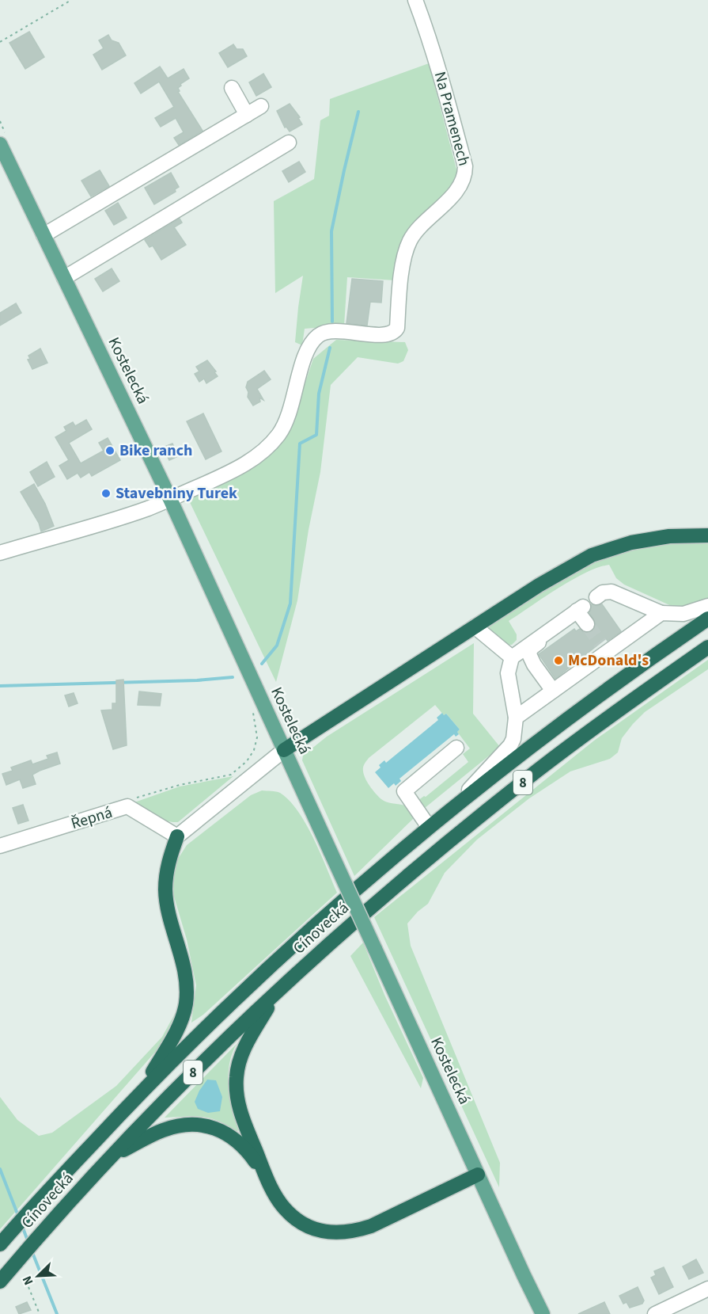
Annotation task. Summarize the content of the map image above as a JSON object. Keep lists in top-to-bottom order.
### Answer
{
  "streets": {
    "highway": ["8", "Cínovecká"],
    "main road": ["Kostelecká"],
    "street": ["Na Pramenech", "Řepná"]
  },
  "crossings": [
    ["Na Pramenech", "Kostelecká"]
  ],
  "places": ["Bike ranch", "Stavebniny Turek", "McDonald's"],
  "north": "bottom left"
}
